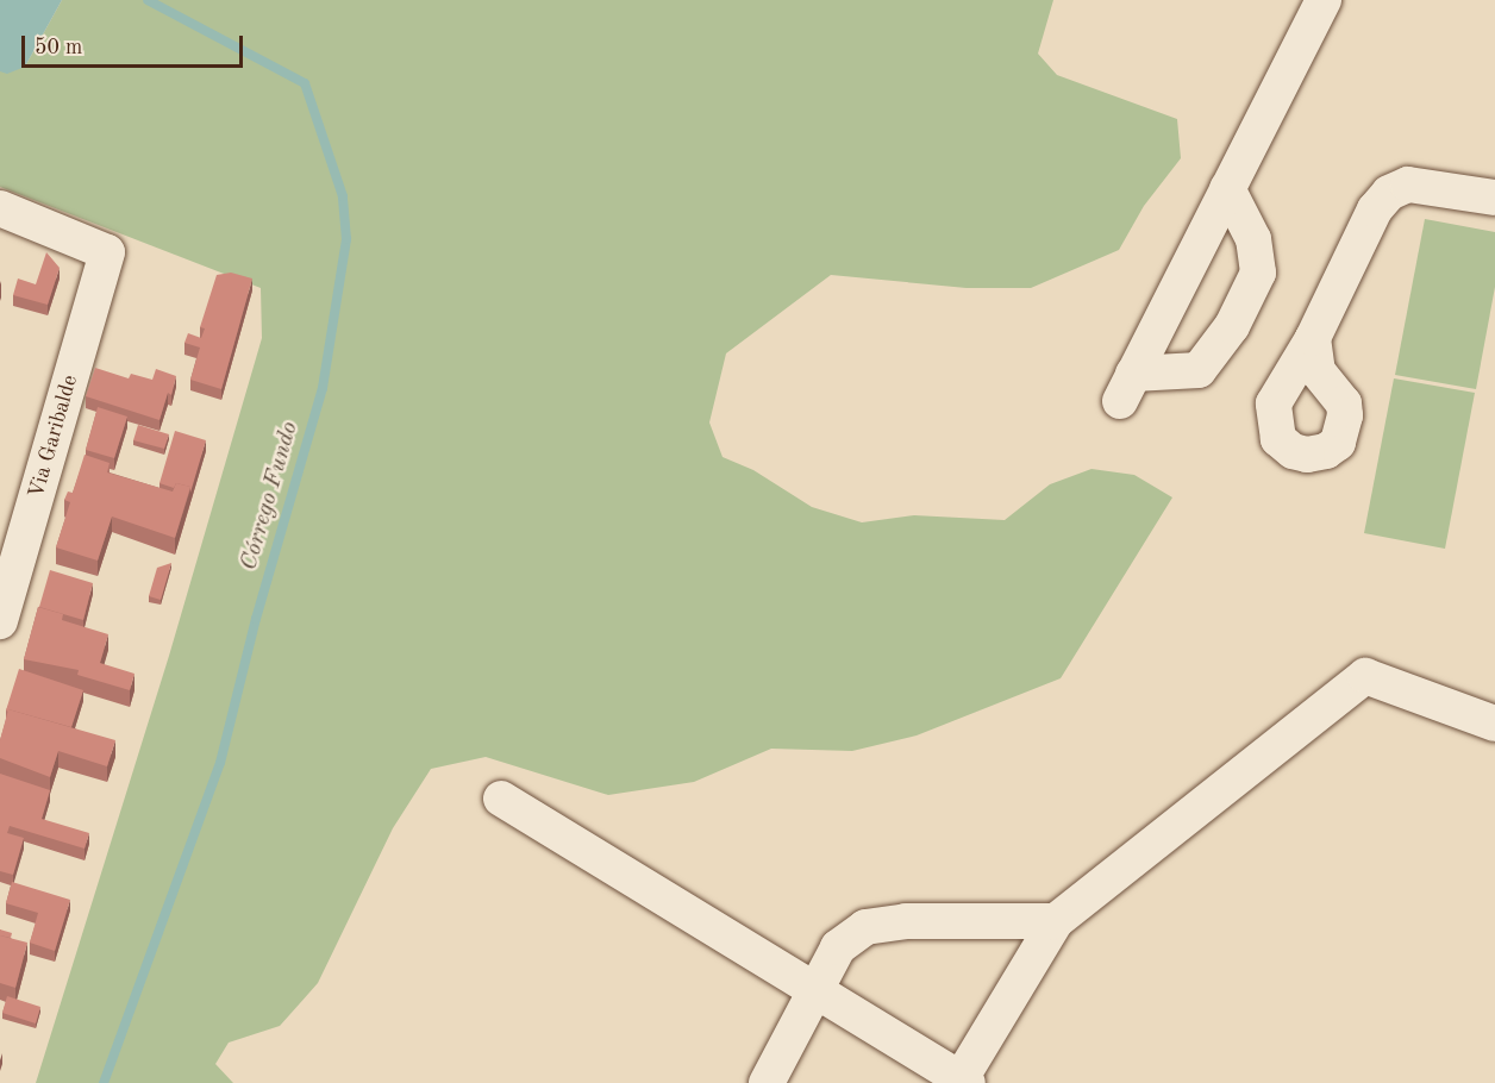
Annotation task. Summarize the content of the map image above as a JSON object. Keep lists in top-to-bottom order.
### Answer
{
  "streets": {
    "street": ["Via Garibalde"]
  },
  "water": ["Córrego Fundo"],
  "scale_bar": "50 m"
}
